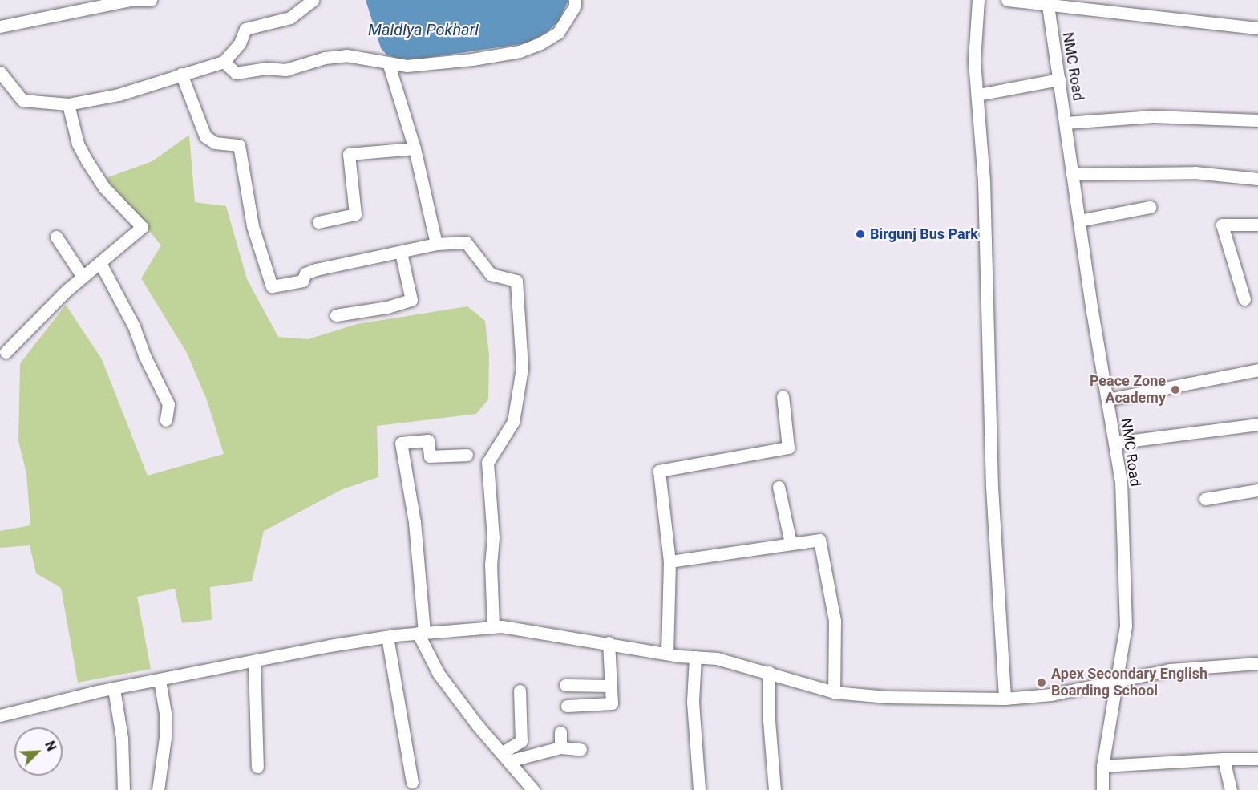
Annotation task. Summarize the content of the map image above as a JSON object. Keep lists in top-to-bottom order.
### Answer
{
  "streets": {
    "street": ["NMC Road"]
  },
  "water": ["Maidiya Pokhari"],
  "places": ["Birgunj Bus Park", "Peace Zone Academy", "Apex Secondary English Boarding School"],
  "north": "top right"
}
